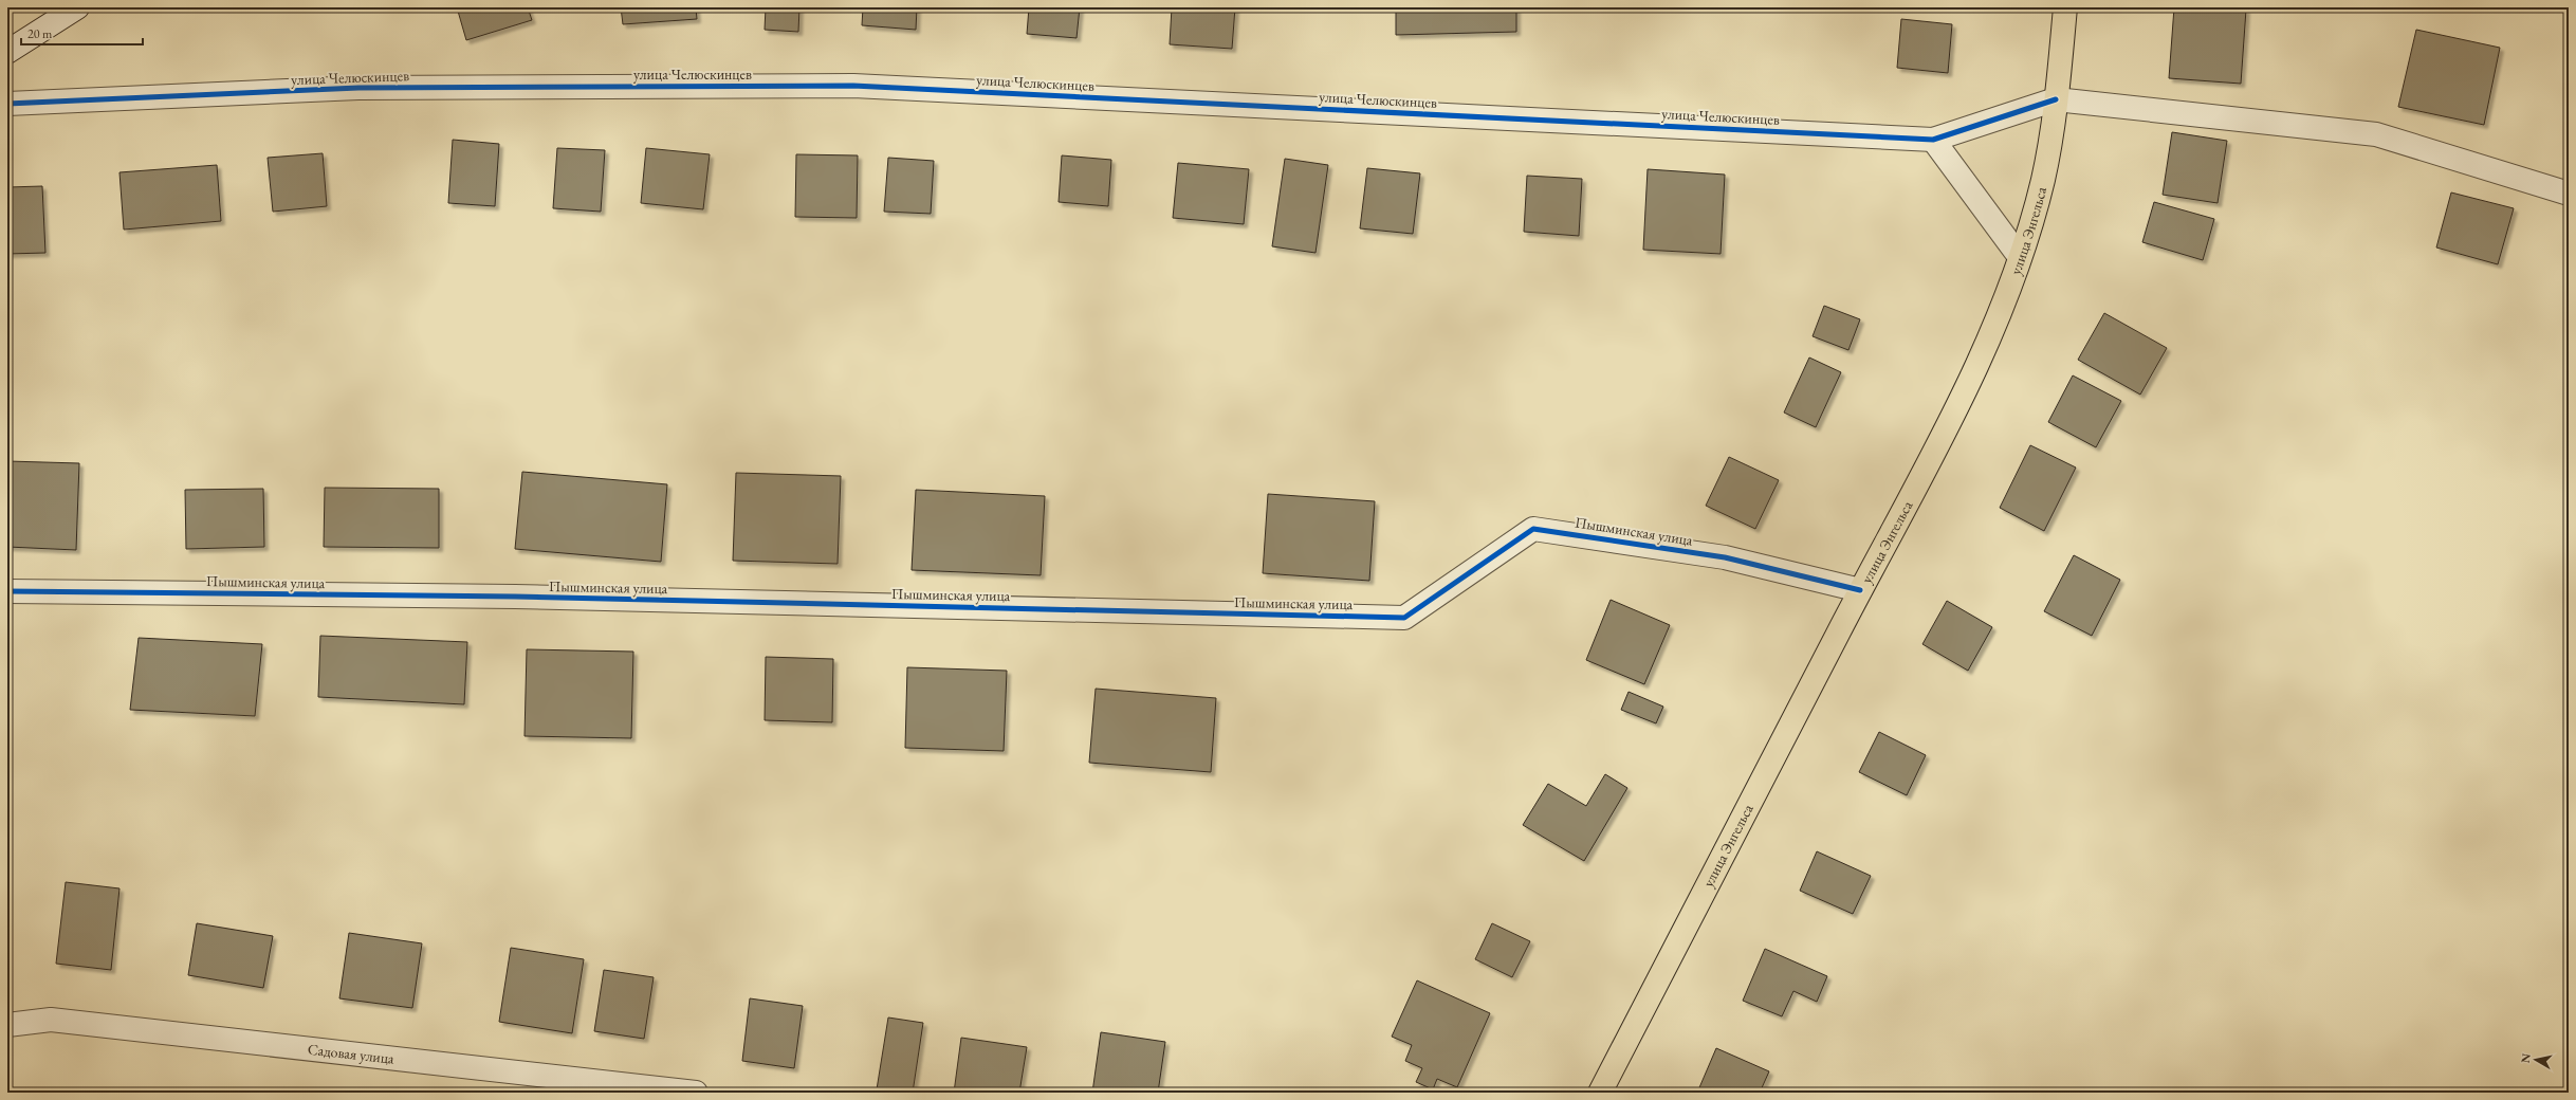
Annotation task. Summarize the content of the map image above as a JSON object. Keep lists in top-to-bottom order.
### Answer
{
  "streets": {
    "main road": ["улица Энгельса"],
    "street": ["улица Челюскинцев", "Пышминская улица", "Садовая улица"]
  },
  "crossings": [
    ["улица Челюскинцев", "улица Энгельса"],
    ["улица Энгельса", "Пышминская улица"]
  ],
  "scale_bar": "20 m",
  "north": "left"
}
